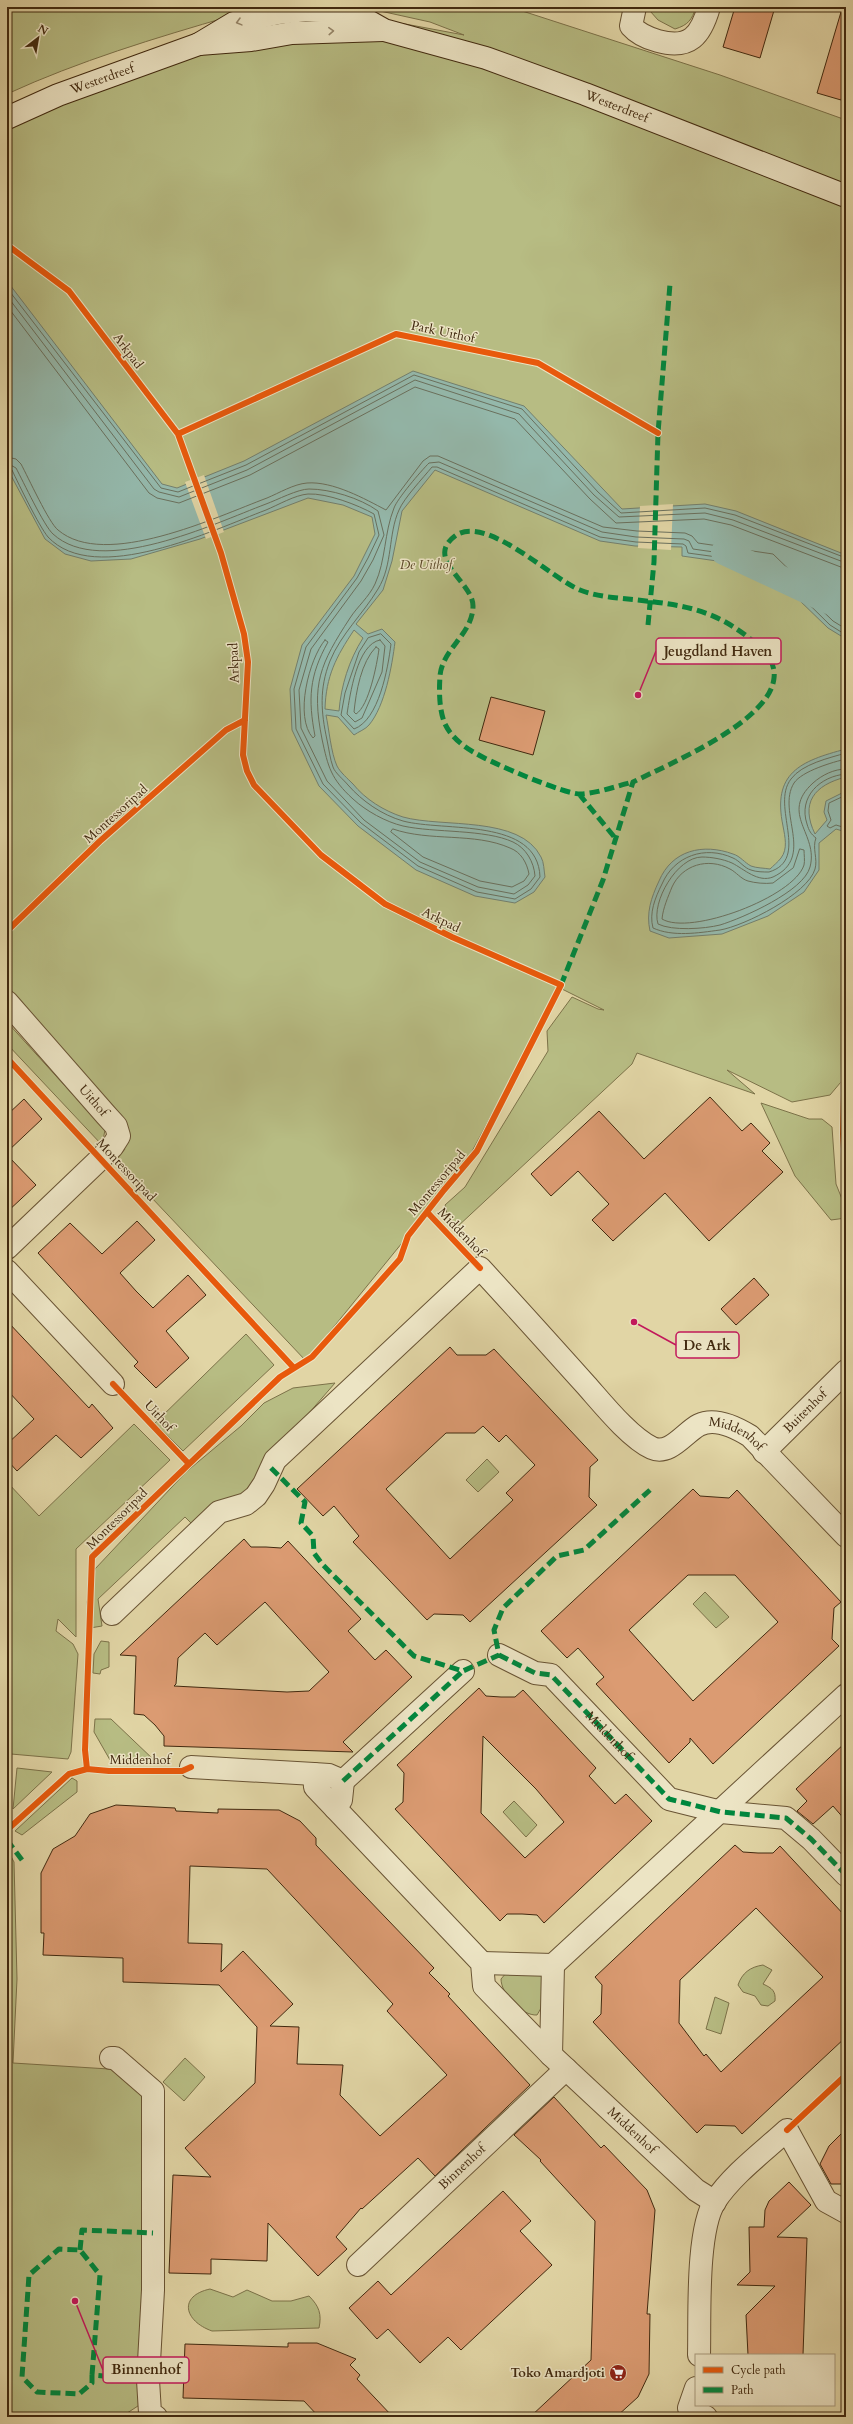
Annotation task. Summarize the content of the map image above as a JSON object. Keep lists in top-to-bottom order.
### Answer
{
  "streets": {
    "street": [
      "Westerdreef",
      "Uithof",
      "Middenhof",
      "Buitenhof",
      "Binnenhof"
    ],
    "cycle path": ["Park Uithof", "Arkpad", "Montessoripad"]
  },
  "crossings": [
    ["Middenhof", "Buitenhof"],
    ["Middenhof", "Binnenhof"]
  ],
  "parks": ["De Uithof"],
  "places": {
    "other": ["Jeugdland Haven", "De Ark", "Binnenhof"],
    "supermarket": ["Toko Amardjoti"]
  },
  "legend": ["Cycle path", "Path"],
  "north": "top right"
}
